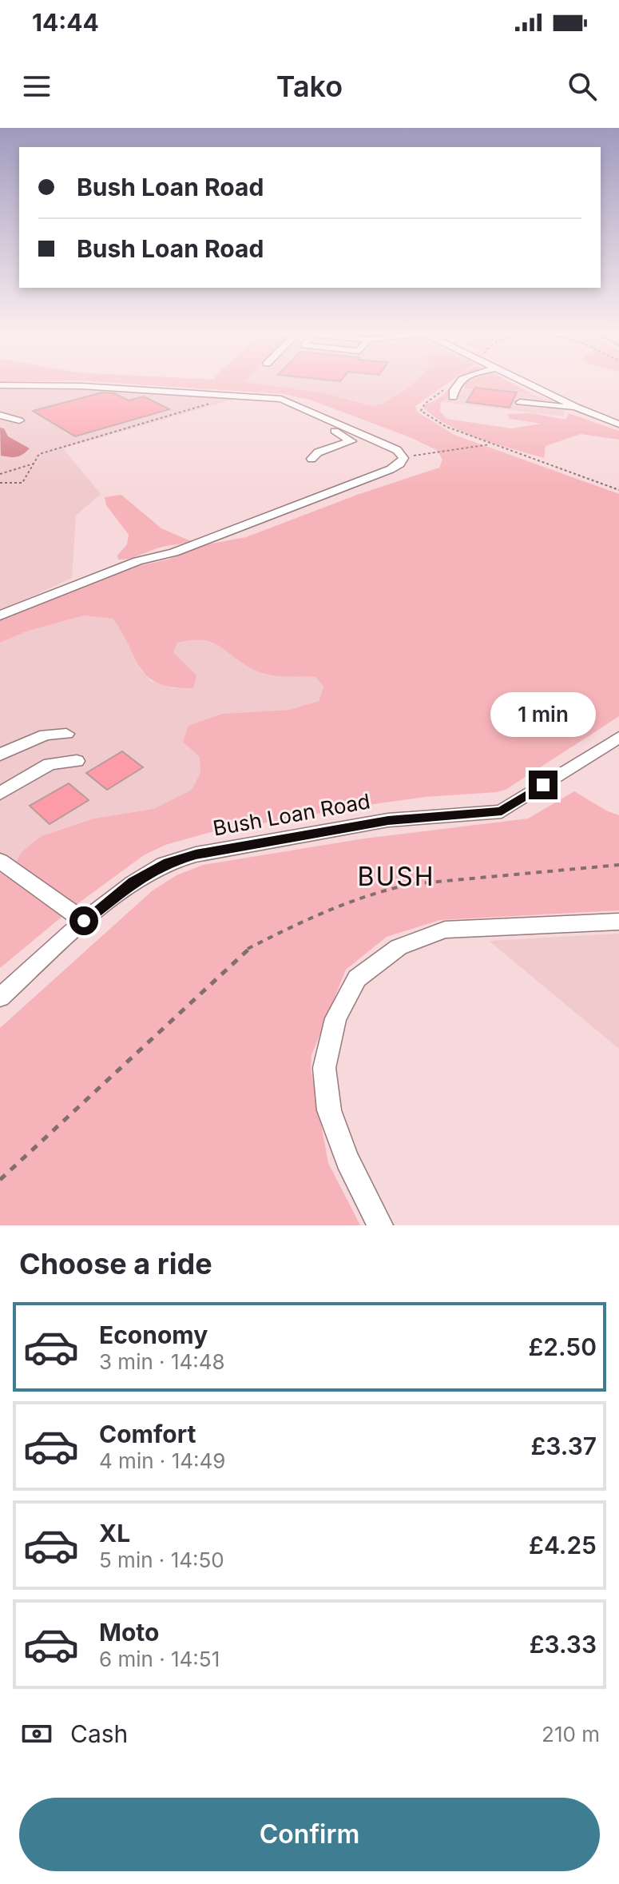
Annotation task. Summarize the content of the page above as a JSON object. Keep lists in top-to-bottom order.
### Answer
{
  "streets": {
    "street": ["Bush Loan Road"]
  },
  "districts": ["BUSH"],
  "page": {
    "status": "14:44",
    "header": "Tako",
    "banner": ["Bush Loan Road", "Bush Loan Road"],
    "bubble": "1 min",
    "heading": "Choose a ride",
    "list": [
      {
        "name": "Economy",
        "note": "3 min · 14:48",
        "value": "£2.50"
      },
      {
        "name": "Comfort",
        "note": "4 min · 14:49",
        "value": "£3.37"
      },
      {
        "name": "XL",
        "note": "5 min · 14:50",
        "value": "£4.25"
      },
      {
        "name": "Moto",
        "note": "6 min · 14:51",
        "value": "£3.33"
      }
    ],
    "pay": ["Cash", "210 m"],
    "buttons": "Confirm"
  }
}
